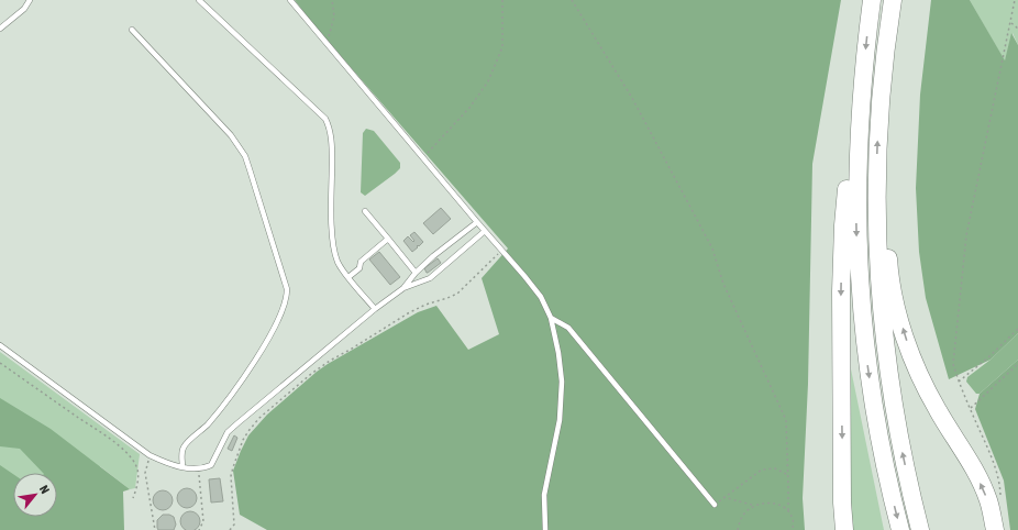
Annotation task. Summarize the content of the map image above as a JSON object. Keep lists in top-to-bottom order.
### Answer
{
  "north": "top right"
}
